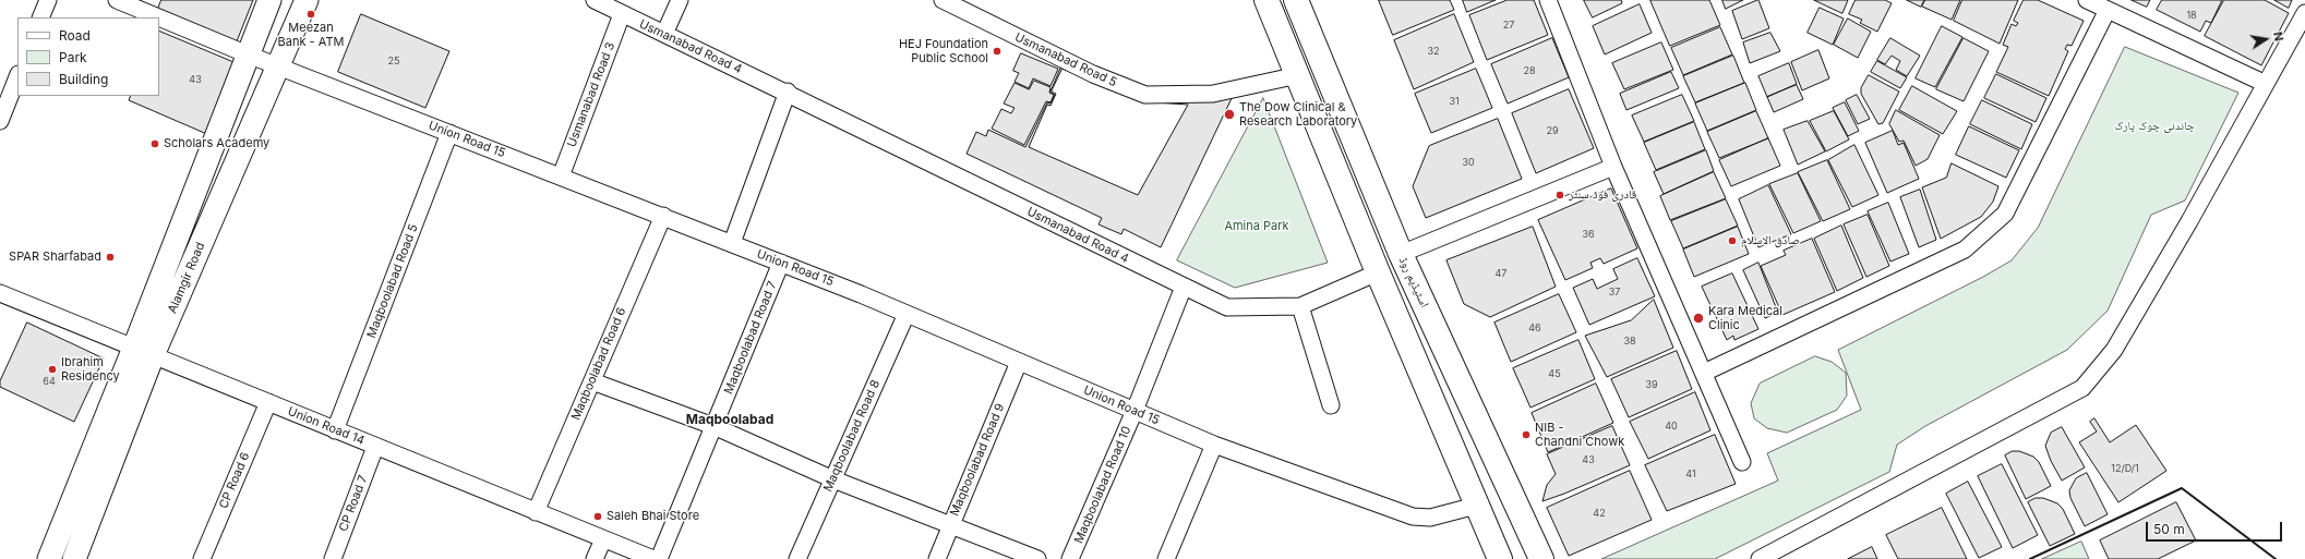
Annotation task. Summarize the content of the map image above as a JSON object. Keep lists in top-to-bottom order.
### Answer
{
  "streets": {
    "main road": ["اسٹیڈیم روڈ"],
    "street": [
      "Usmanabad Road 4",
      "Usmanabad Road 5",
      "Usmanabad Road 3",
      "Union Road 15",
      "Alamgir Road",
      "Maqboolabad Road 5",
      "Maqboolabad Road 7",
      "Maqboolabad Road 6",
      "Union Road 14",
      "Maqboolabad Road 8",
      "Maqboolabad Road 9",
      "CP Road 6",
      "Maqboolabad Road 10",
      "CP Road 7"
    ]
  },
  "crossings": [
    ["Usmanabad Road 4", "Usmanabad Road 3"],
    ["Usmanabad Road 3", "Union Road 15"],
    ["Union Road 15", "Alamgir Road"],
    ["Union Road 15", "Maqboolabad Road 5"],
    ["Union Road 15", "Maqboolabad Road 7"],
    ["Union Road 15", "Maqboolabad Road 6"],
    ["Union Road 15", "Maqboolabad Road 8"],
    ["Union Road 15", "Maqboolabad Road 9"],
    ["Union Road 15", "Maqboolabad Road 10"],
    ["Alamgir Road", "Union Road 14"],
    ["Maqboolabad Road 5", "Union Road 14"],
    ["Maqboolabad Road 6", "Union Road 14"],
    ["Union Road 14", "CP Road 6"],
    ["Union Road 14", "CP Road 7"]
  ],
  "districts": ["Maqboolabad"],
  "parks": ["چاندنی چوک پارک", "Amina Park"],
  "places": [
    "Meezan Bank - ATM",
    "HEJ Foundation Public School",
    "The Dow Clinical & Research Laboratory",
    "Scholars Academy",
    "قادری فوڈ سنٹر",
    "صادق الاسلام",
    "SPAR Sharfabad",
    "Kara Medical Clinic",
    "Ibrahim Residency",
    "NIB - Chandni Chowk",
    "Saleh Bhai Store"
  ],
  "house_numbers": [
    "18",
    "27",
    "32",
    "25",
    "28",
    "43",
    "31",
    "29",
    "30",
    "36",
    "47",
    "37",
    "46",
    "38",
    "45",
    "64",
    "39",
    "40",
    "43",
    "12/D/1",
    "41",
    "42"
  ],
  "legend": ["Road", "Park", "Building"],
  "scale_bar": "50 m",
  "north": "right"
}
